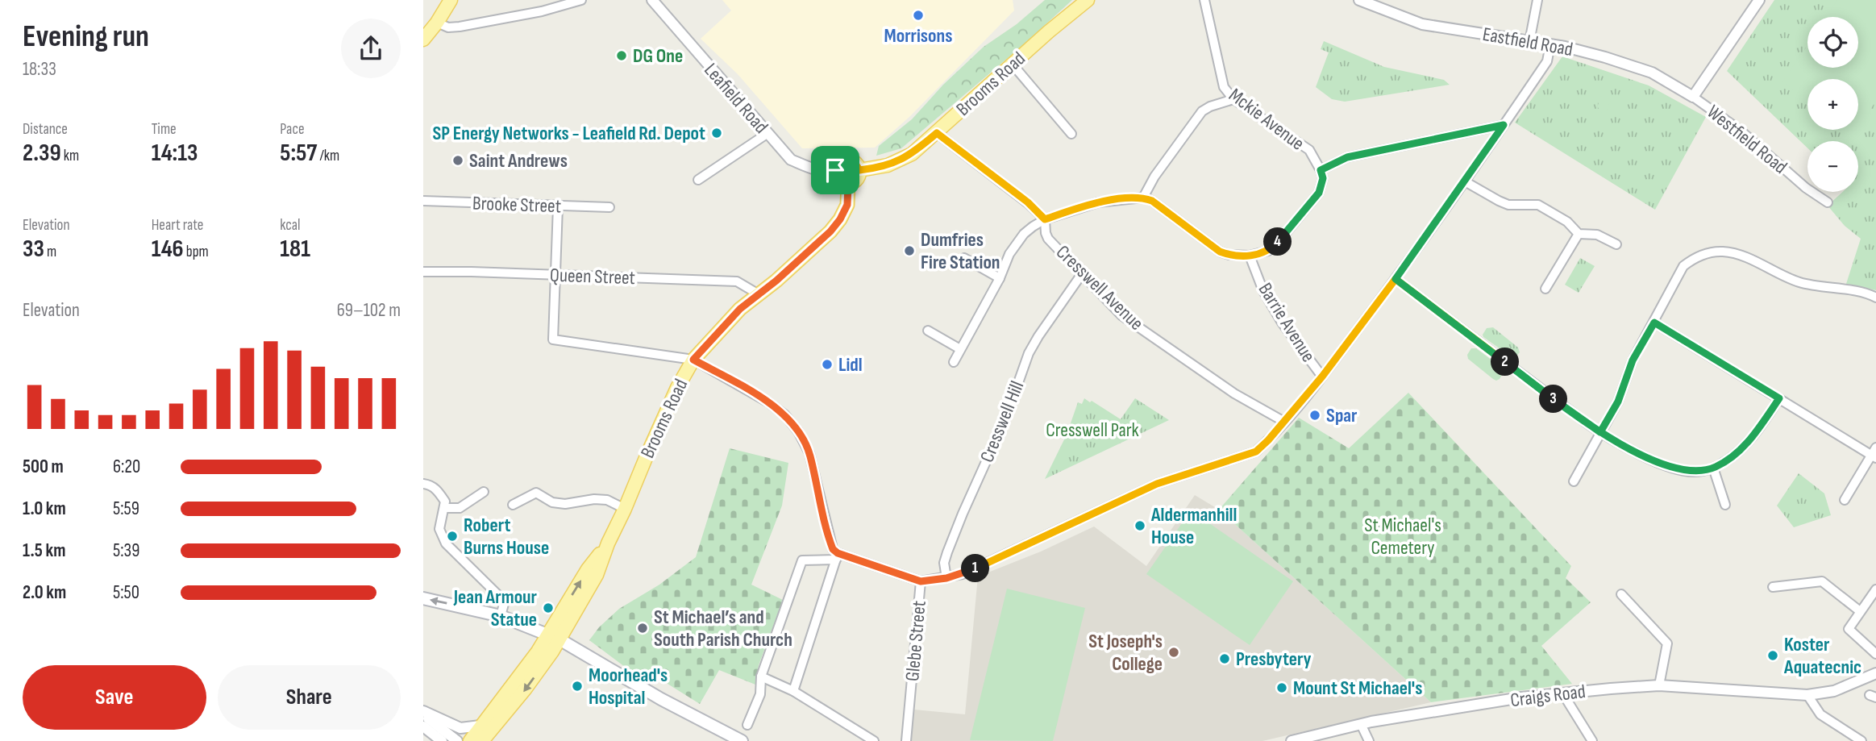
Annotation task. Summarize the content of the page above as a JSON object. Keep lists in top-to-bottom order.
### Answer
{
  "streets": {
    "main road": ["Brooms Road"],
    "street": [
      "Eastfield Road",
      "Leafield Road",
      "Mckie Avenue",
      "Westfield Road",
      "Brooke Street",
      "Queen Street",
      "Cresswell Avenue",
      "Barrie Avenue",
      "Cresswell Hill",
      "Glebe Street",
      "Craigs Road"
    ]
  },
  "crossings": [
    ["Eastfield Road", "Westfield Road"],
    ["Brooms Road", "Leafield Road"],
    ["Brooms Road", "Queen Street"],
    ["Brooms Road", "Cresswell Avenue"],
    ["Mckie Avenue", "Barrie Avenue"],
    ["Cresswell Avenue", "Cresswell Hill"]
  ],
  "parks": ["Cresswell Park", "St Michael's Cemetery"],
  "places": [
    "Morrisons",
    "DG One",
    "SP Energy Networks - Leafield Rd. Depot",
    "Saint Andrews",
    "Dumfries Fire Station",
    "Lidl",
    "Spar",
    "Aldermanhill House",
    "Robert Burns House",
    "Jean Armour Statue",
    "St Michael’s and South Parish Church",
    "St Joseph's College",
    "Koster Aquatecnic",
    "Presbytery",
    "Moorhead's Hospital",
    "Mount St Michael's"
  ],
  "page": {
    "heading": ["Evening run", "18:33"],
    "map_buttons": ["+", "−"],
    "stats": [
      ["Distance", "2.39 km"],
      ["Time", "14:13"],
      ["Pace", "5:57 /km"],
      ["Elevation", "33 m"],
      ["Heart rate", "146 bpm"],
      ["kcal", "181"]
    ],
    "pins": [
      "4",
      "2",
      "3",
      "1"
    ],
    "chart": ["Elevation", "69–102 m"],
    "list": [
      {
        "name": "500 m",
        "note": "6:20"
      },
      {
        "name": "1.0 km",
        "note": "5:59"
      },
      {
        "name": "1.5 km",
        "note": "5:39"
      },
      {
        "name": "2.0 km",
        "note": "5:50"
      }
    ],
    "buttons": ["Save", "Share"]
  }
}
